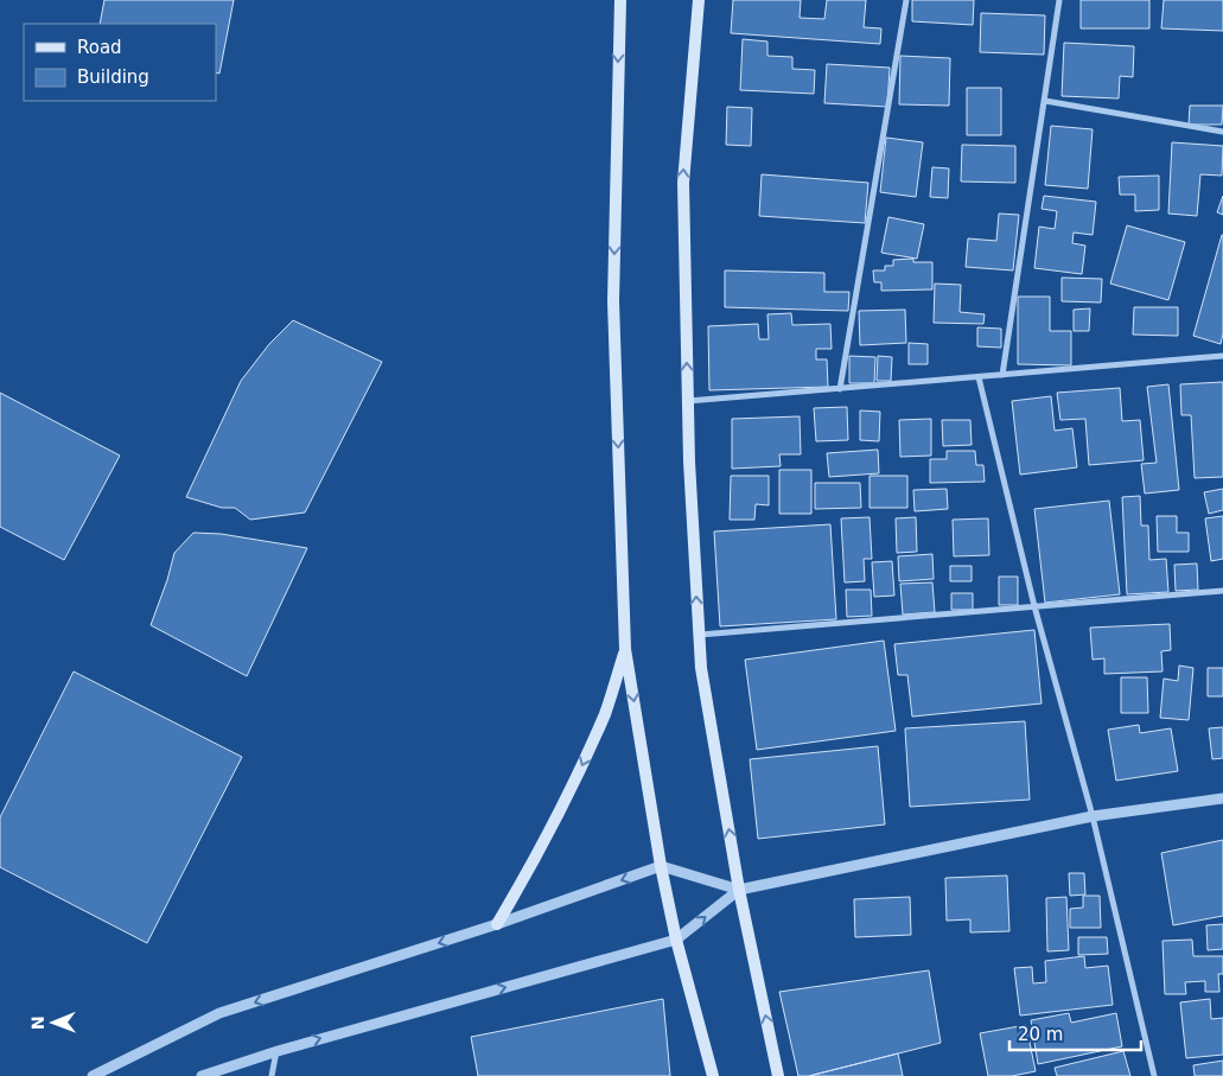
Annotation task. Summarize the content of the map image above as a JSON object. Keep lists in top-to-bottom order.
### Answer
{
  "legend": ["Road", "Building"],
  "scale_bar": "20 m",
  "north": "left"
}
